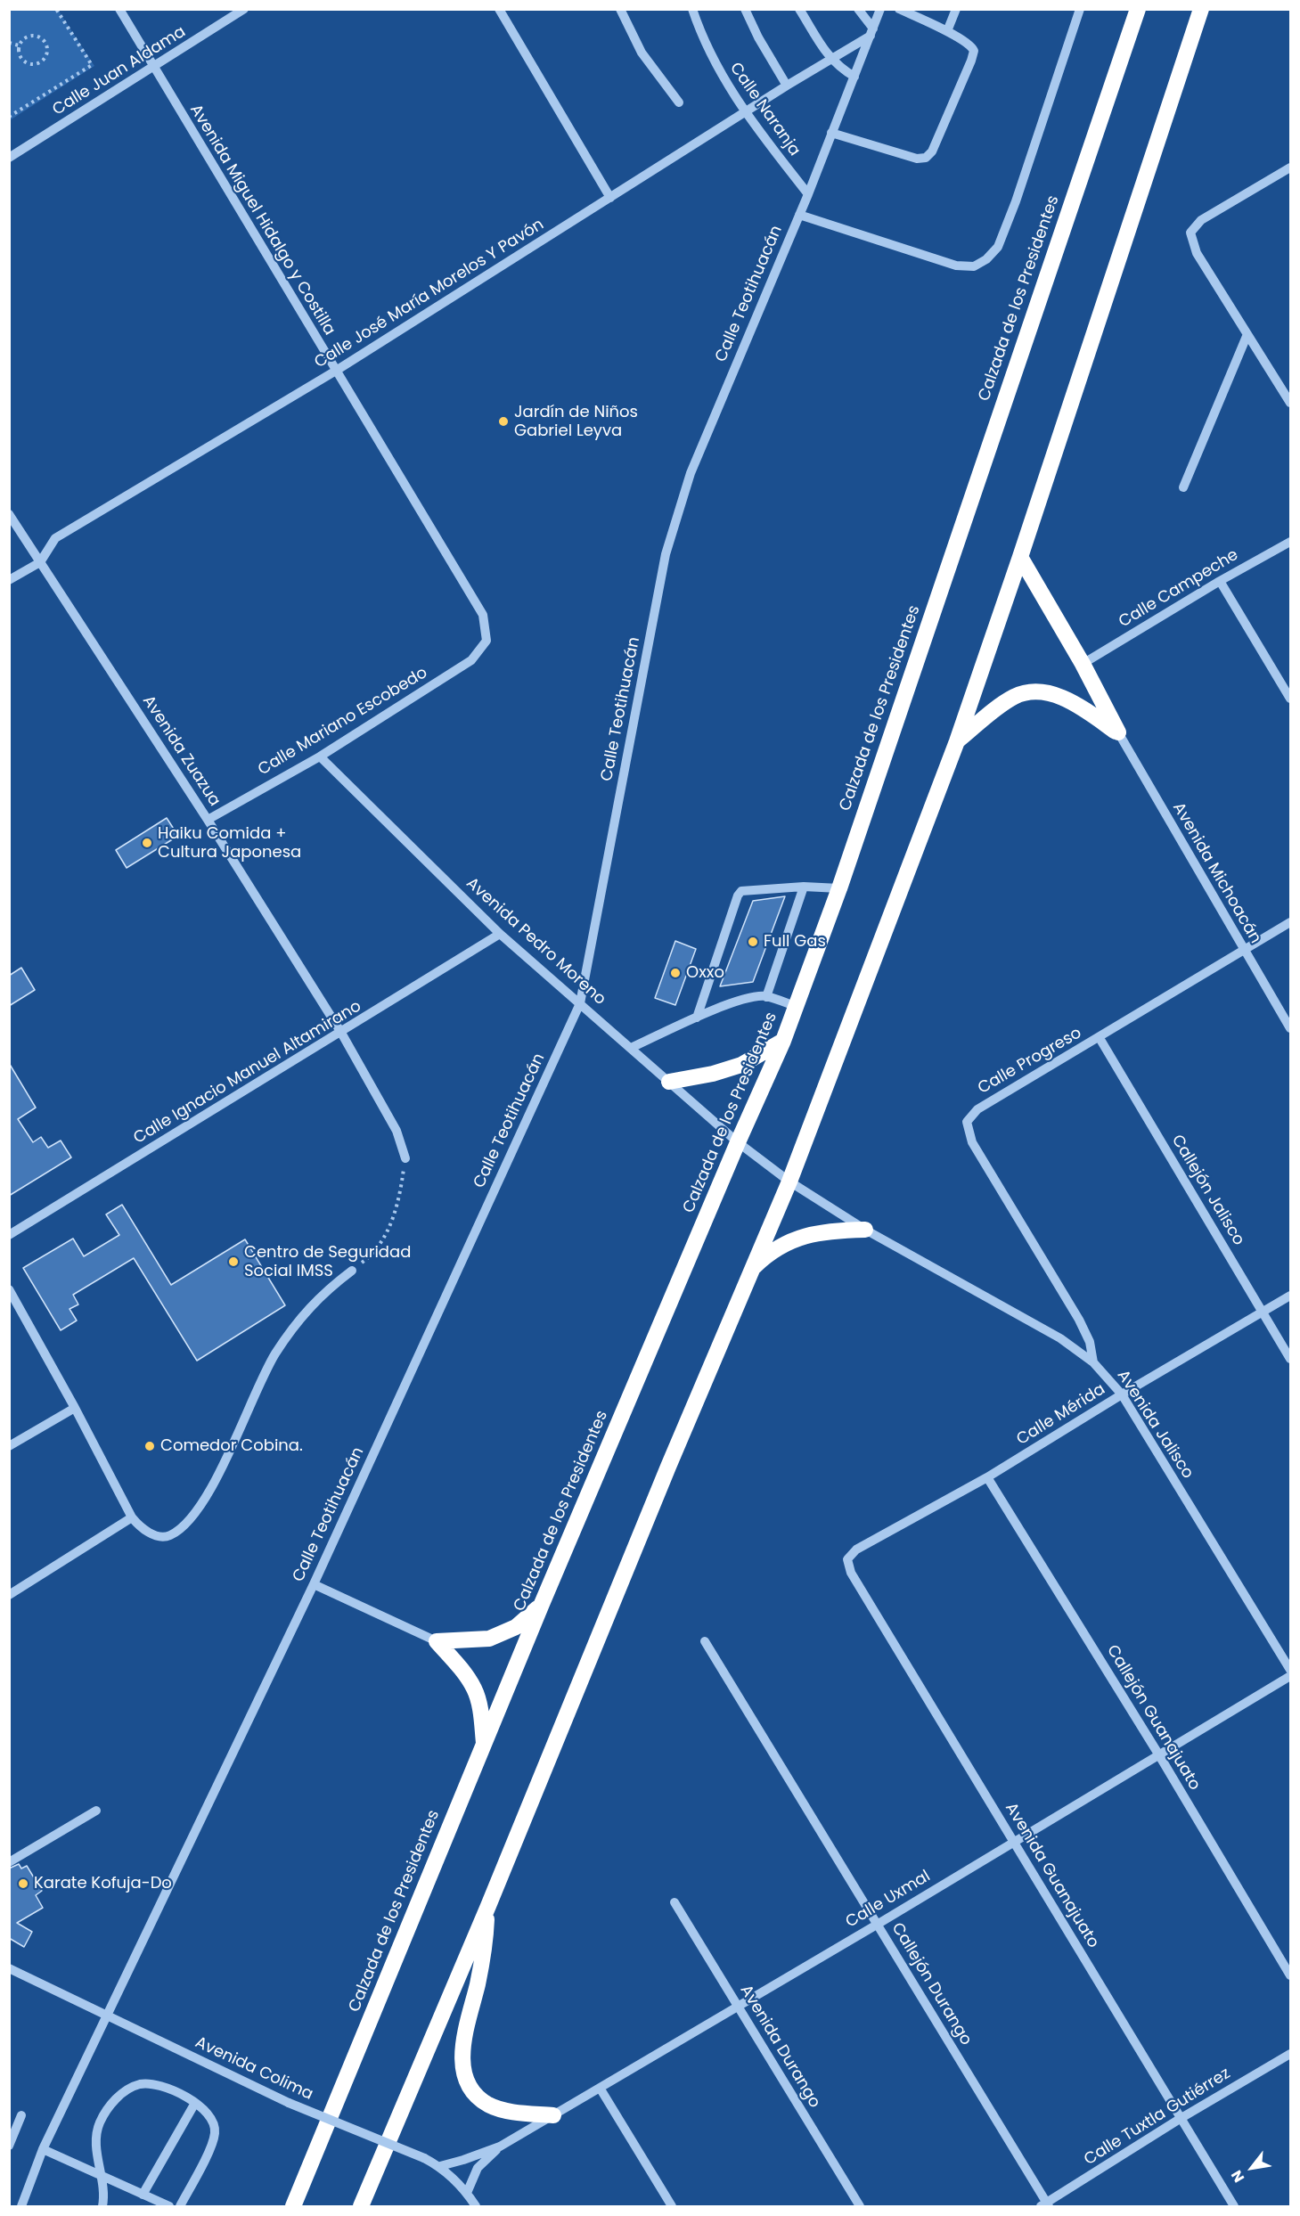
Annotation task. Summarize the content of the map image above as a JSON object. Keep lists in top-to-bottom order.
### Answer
{
  "streets": {
    "highway": ["Calzada de los Presidentes"],
    "street": [
      "Calle Juan Aldama",
      "Calle Naranja",
      "Avenida Miguel Hidalgo y Costilla",
      "Calle José María Morelos Y Pavón",
      "Calle Teotihuacán",
      "Calle Campeche",
      "Calle Mariano Escobedo",
      "Avenida Zuazua",
      "Avenida Michoacán",
      "Avenida Pedro Moreno",
      "Calle Progreso",
      "Calle Ignacio Manuel Altamirano",
      "Callejón Jalisco",
      "Calle Mérida",
      "Avenida Jalisco",
      "Callejón Guanajuato",
      "Avenida Guanajuato",
      "Calle Uxmal",
      "Callejón Durango",
      "Avenida Durango",
      "Avenida Colima",
      "Calle Tuxtla Gutiérrez"
    ]
  },
  "crossings": [
    ["Calle Juan Aldama", "Avenida Miguel Hidalgo y Costilla"],
    ["Calle Naranja", "Calle José María Morelos Y Pavón"],
    ["Calle Naranja", "Calle Teotihuacán"],
    ["Avenida Miguel Hidalgo y Costilla", "Calle José María Morelos Y Pavón"],
    ["Avenida Miguel Hidalgo y Costilla", "Calle Mariano Escobedo"],
    ["Calle José María Morelos Y Pavón", "Calle Teotihuacán"],
    ["Calle José María Morelos Y Pavón", "Avenida Zuazua"],
    ["Calle Teotihuacán", "Avenida Pedro Moreno"],
    ["Calle Teotihuacán", "Avenida Colima"],
    ["Calzada de los Presidentes", "Avenida Pedro Moreno"],
    ["Calle Mariano Escobedo", "Avenida Zuazua"],
    ["Calle Mariano Escobedo", "Avenida Pedro Moreno"],
    ["Avenida Zuazua", "Calle Ignacio Manuel Altamirano"],
    ["Avenida Michoacán", "Calle Progreso"],
    ["Avenida Pedro Moreno", "Calle Ignacio Manuel Altamirano"],
    ["Avenida Pedro Moreno", "Avenida Jalisco"],
    ["Calle Progreso", "Callejón Jalisco"],
    ["Calle Progreso", "Avenida Jalisco"],
    ["Callejón Jalisco", "Calle Mérida"],
    ["Calle Mérida", "Avenida Jalisco"],
    ["Calle Mérida", "Callejón Guanajuato"],
    ["Calle Mérida", "Avenida Guanajuato"],
    ["Callejón Guanajuato", "Calle Uxmal"],
    ["Avenida Guanajuato", "Calle Uxmal"],
    ["Avenida Guanajuato", "Calle Tuxtla Gutiérrez"],
    ["Calle Uxmal", "Callejón Durango"],
    ["Calle Uxmal", "Avenida Durango"],
    ["Calle Uxmal", "Avenida Colima"],
    ["Callejón Durango", "Calle Tuxtla Gutiérrez"]
  ],
  "places": [
    "Jardín de Niños Gabriel Leyva",
    "Haiku Comida + Cultura Japonesa",
    "Full Gas",
    "Oxxo",
    "Centro de Seguridad Social IMSS",
    "Comedor Cobina.",
    "Karate Kofuja-Do"
  ],
  "north": "bottom left"
}
